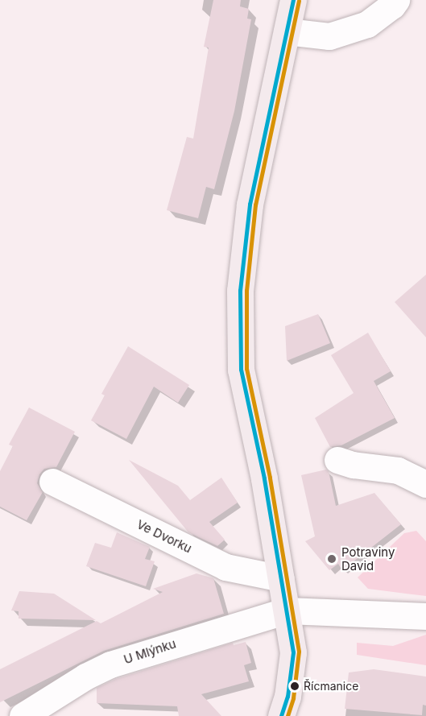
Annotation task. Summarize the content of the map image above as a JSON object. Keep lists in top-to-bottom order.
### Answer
{
  "streets": {
    "street": ["Ve Dvorku", "U Mlýnku"]
  },
  "places": ["Potraviny David", "Řícmanice"]
}
